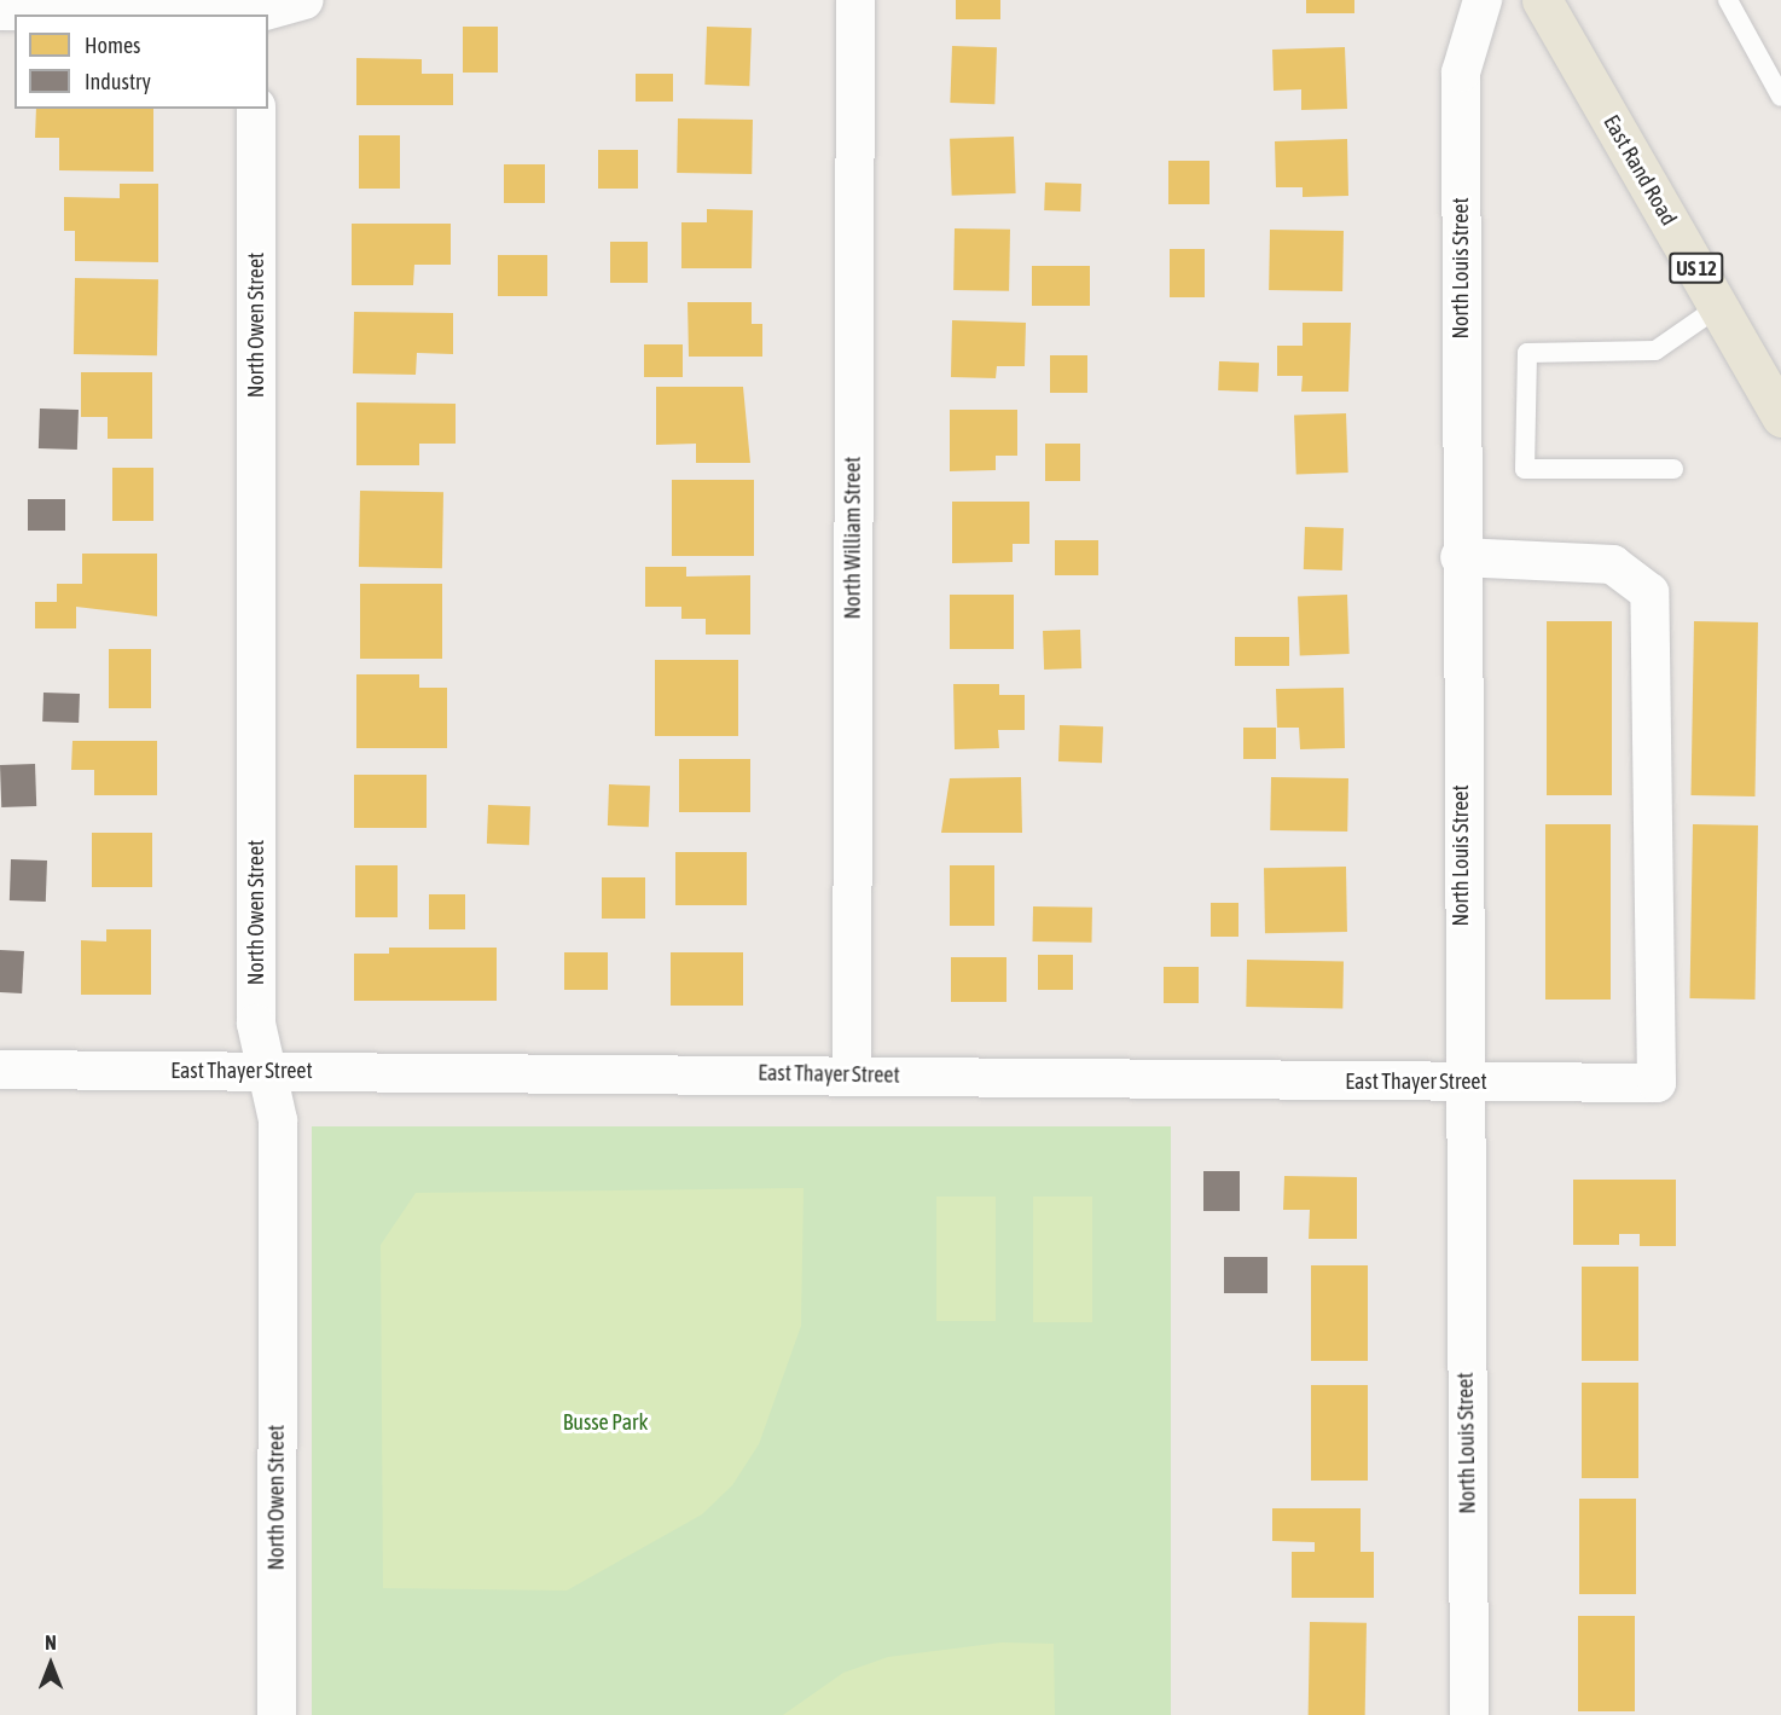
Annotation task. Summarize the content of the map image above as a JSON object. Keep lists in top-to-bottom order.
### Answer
{
  "streets": {
    "main road": ["East Rand Road", "US 12"],
    "street": [
      "North Louis Street",
      "North Owen Street",
      "North William Street",
      "East Thayer Street"
    ]
  },
  "crossings": [
    ["North Louis Street", "East Thayer Street"],
    ["North Owen Street", "East Thayer Street"],
    ["North William Street", "East Thayer Street"]
  ],
  "parks": ["Busse Park"],
  "legend": ["Homes", "Industry"],
  "north": "top"
}
